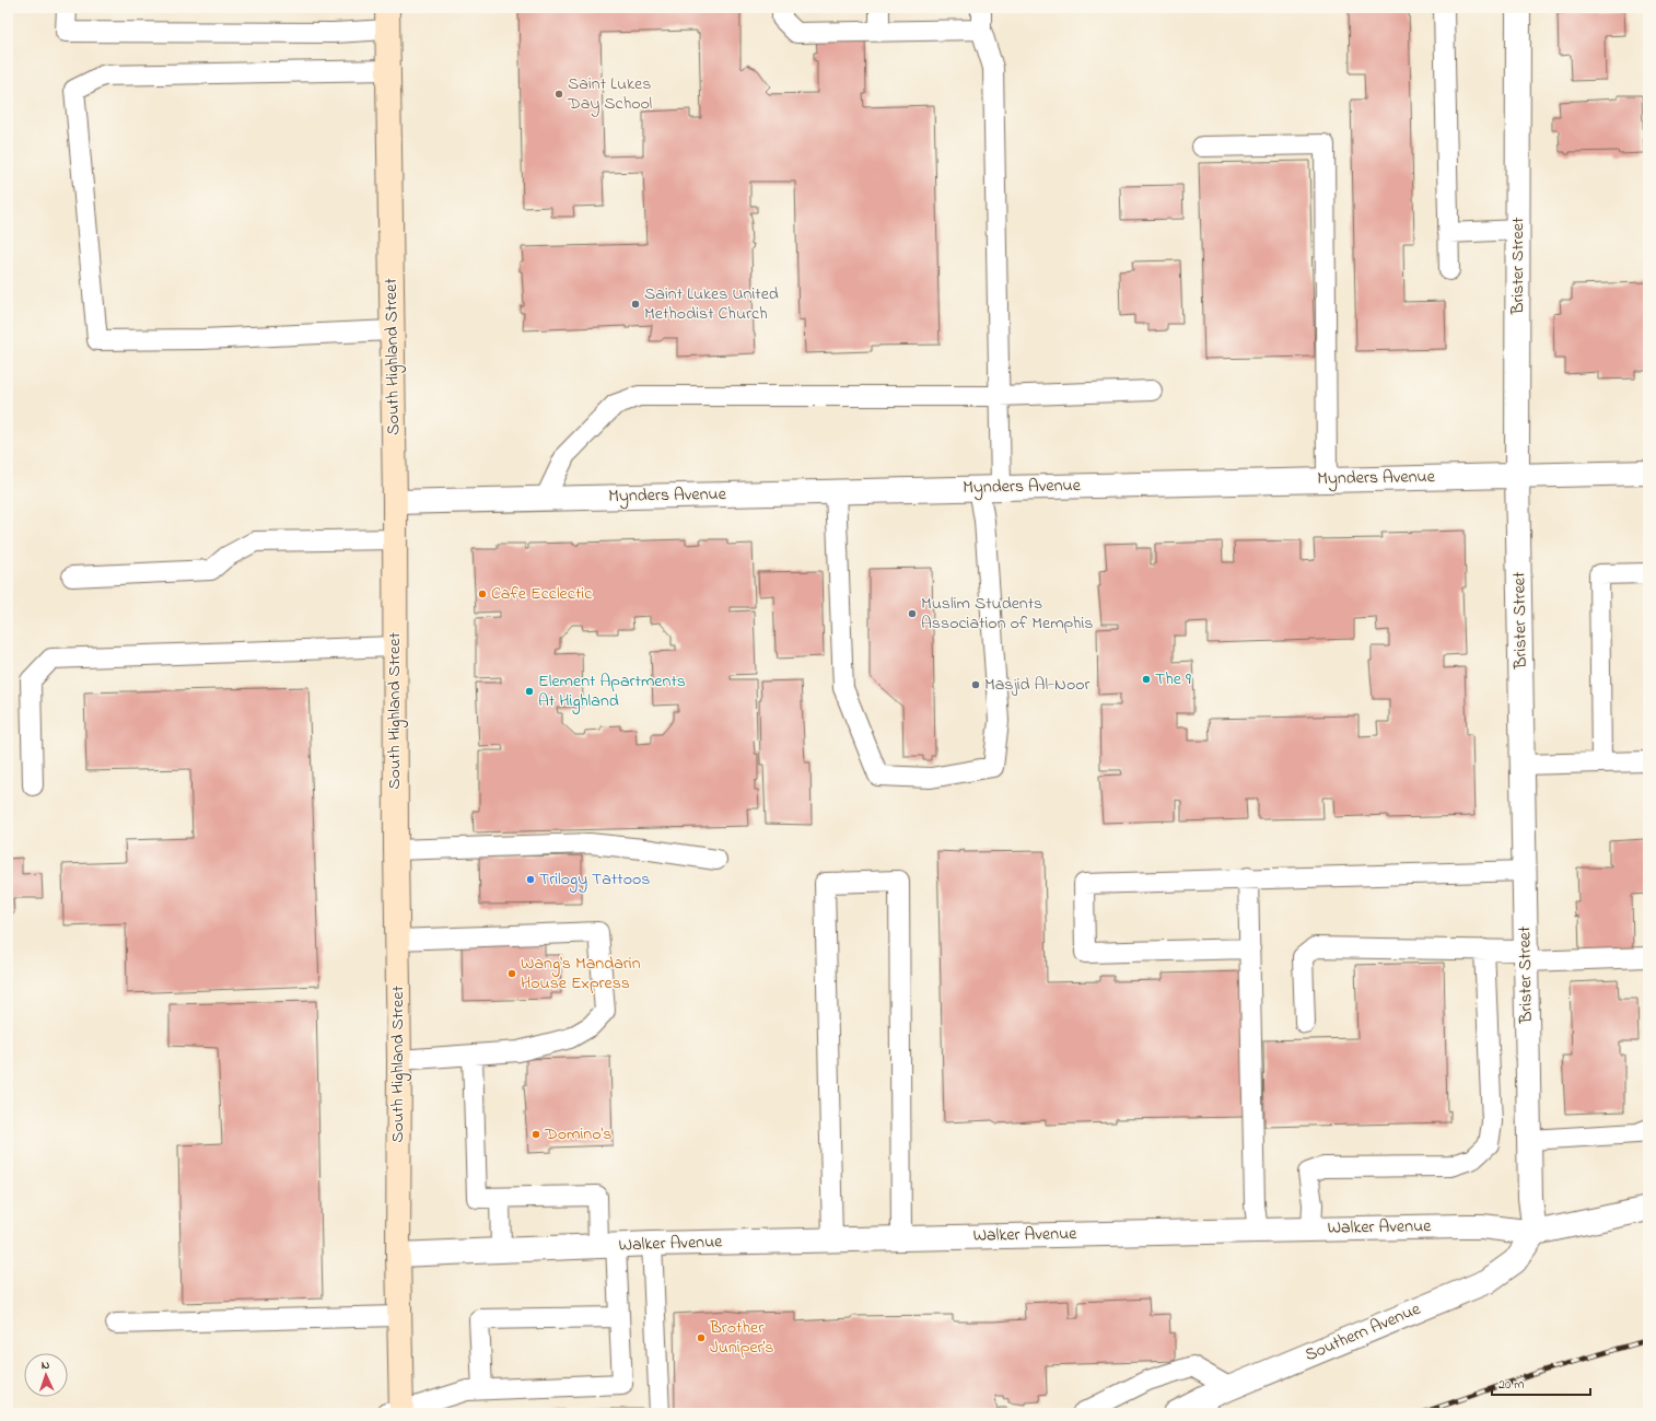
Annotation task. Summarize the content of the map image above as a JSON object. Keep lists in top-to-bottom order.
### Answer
{
  "streets": {
    "main road": ["South Highland Street"],
    "street": [
      "Brister Street",
      "Mynders Avenue",
      "Walker Avenue",
      "Southern Avenue"
    ]
  },
  "crossings": [
    ["Brister Street", "Mynders Avenue"],
    ["Brister Street", "Walker Avenue"],
    ["Brister Street", "Southern Avenue"],
    ["South Highland Street", "Mynders Avenue"],
    ["South Highland Street", "Walker Avenue"],
    ["Walker Avenue", "Southern Avenue"]
  ],
  "places": [
    "Saint Lukes Day School",
    "Saint Lukes United Methodist Church",
    "Cafe Ecclectic",
    "Muslim Students Association of Memphis",
    "The 9",
    "Masjid Al-Noor",
    "Element Apartments At Highland",
    "Trilogy Tattoos",
    "Wang's Mandarin House Express",
    "Domino's",
    "Brother Juniper’s"
  ],
  "scale_bar": "20 m",
  "north": "top"
}
